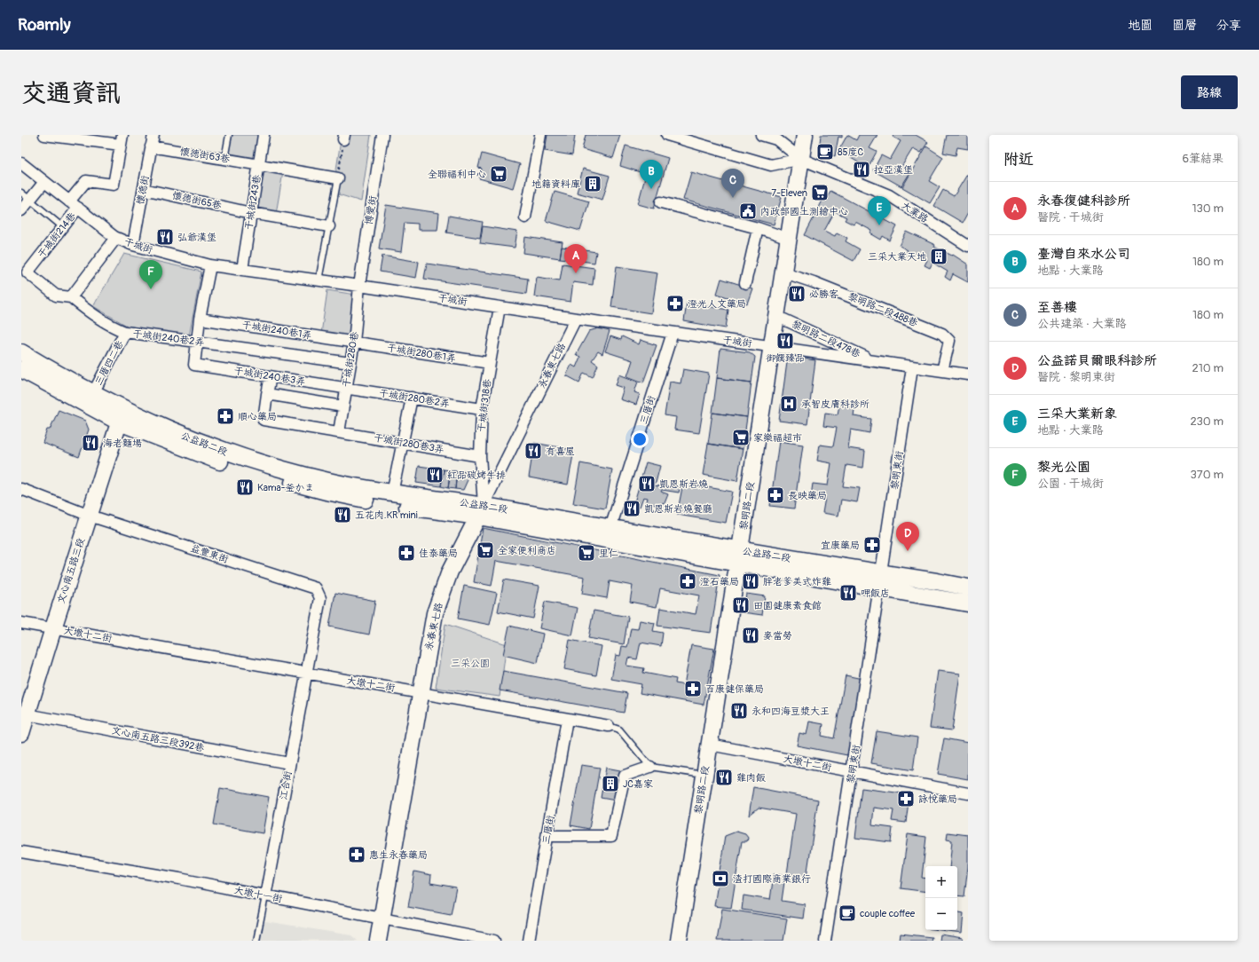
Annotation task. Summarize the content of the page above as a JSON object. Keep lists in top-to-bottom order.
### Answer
{
  "streets": {
    "main road": [
      "永春東七路",
      "公益路二段",
      "黎明路二段",
      "文心南五路三段"
    ],
    "street": [
      "懷德街63巷",
      "懷德街",
      "懷德街65巷",
      "干城街243巷",
      "博愛街",
      "大業路",
      "干城街214巷",
      "干城街",
      "黎明路二段488巷",
      "干城街240巷1弄",
      "干城街240巷2弄",
      "黎明路二段478巷",
      "干城街280巷1弄",
      "干城街280巷",
      "三厝四二巷",
      "干城街240巷3弄",
      "干城街280巷2弄",
      "干城街318巷",
      "三厝街",
      "干城街280巷3弄",
      "黎明東街",
      "益豐東街",
      "大墩十二街",
      "文心南五路三段392巷",
      "江合街",
      "大墩十一街"
    ]
  },
  "crossings": [
    ["懷德街63巷", "懷德街"],
    ["懷德街63巷", "干城街243巷"],
    ["懷德街", "懷德街65巷"],
    ["懷德街", "干城街"],
    ["懷德街65巷", "干城街243巷"],
    ["干城街243巷", "干城街"],
    ["博愛街", "干城街"],
    ["博愛街", "干城街280巷"],
    ["大業路", "黎明路二段"],
    ["干城街214巷", "干城街"],
    ["干城街214巷", "干城街240巷2弄"],
    ["干城街", "黎明路二段488巷"],
    ["干城街", "黎明路二段478巷"],
    ["干城街", "干城街280巷"],
    ["干城街", "永春東七路"],
    ["干城街", "干城街318巷"],
    ["干城街", "三厝街"],
    ["干城街", "黎明東街"],
    ["干城街", "黎明路二段"],
    ["黎明路二段488巷", "黎明路二段"],
    ["干城街240巷1弄", "干城街280巷1弄"],
    ["干城街240巷1弄", "干城街280巷"],
    ["干城街240巷2弄", "干城街280巷"],
    ["干城街240巷2弄", "三厝四二巷"],
    ["干城街240巷2弄", "干城街240巷3弄"],
    ["黎明路二段478巷", "黎明路二段"],
    ["干城街280巷1弄", "干城街280巷"],
    ["干城街280巷1弄", "干城街318巷"],
    ["干城街280巷", "干城街240巷3弄"],
    ["干城街280巷", "干城街280巷2弄"],
    ["干城街280巷", "干城街280巷3弄"],
    ["三厝四二巷", "公益路二段"],
    ["永春東七路", "干城街318巷"],
    ["永春東七路", "公益路二段"],
    ["永春東七路", "大墩十二街"],
    ["永春東七路", "大墩十一街"],
    ["干城街240巷3弄", "干城街280巷2弄"],
    ["干城街280巷2弄", "干城街318巷"],
    ["干城街318巷", "公益路二段"],
    ["干城街318巷", "干城街280巷3弄"],
    ["三厝街", "公益路二段"],
    ["三厝街", "大墩十二街"],
    ["公益路二段", "黎明東街"],
    ["公益路二段", "黎明路二段"],
    ["公益路二段", "文心南五路三段"],
    ["黎明東街", "大墩十二街"],
    ["黎明路二段", "大墩十二街"],
    ["益豐東街", "文心南五路三段"],
    ["益豐東街", "大墩十二街"],
    ["益豐東街", "江合街"],
    ["文心南五路三段", "大墩十二街"],
    ["文心南五路三段", "文心南五路三段392巷"],
    ["大墩十二街", "江合街"],
    ["文心南五路三段392巷", "江合街"],
    ["江合街", "大墩十一街"]
  ],
  "parks": ["三采公園"],
  "places": {
    "cafe": ["85度C", "couple coffee"],
    "restaurant": [
      "拉亞漢堡",
      "弘爺漢堡",
      "必勝客",
      "御饌臻品",
      "海老麵場",
      "有喜屋",
      "紅品碳烤牛排",
      "凱恩斯岩燒",
      "Kama-釜かま",
      "凱恩斯岩燒餐廳",
      "五花肉.KR mini",
      "胖老爹美式炸雞",
      "呷飯店",
      "田園健康素食館",
      "麥當勞",
      "永和四海豆漿大王",
      "雞肉飯"
    ],
    "supermarket": [
      "全聯福利中心",
      "7-Eleven",
      "家樂福超市",
      "全家便利商店",
      "里仁"
    ],
    "building": ["地籍資料庫", "三采大業天地", "JC嘉家"],
    "public building": ["內政部國土測繪中心"],
    "pharmacy": [
      "澄光人文藥局",
      "順心藥局",
      "長映藥局",
      "宜康藥局",
      "佳泰藥局",
      "澄石藥局",
      "百康健保藥局",
      "詠悅藥局",
      "惠生永春藥局"
    ],
    "hospital": ["承智皮膚科診所"],
    "bank": ["渣打國際商業銀行"]
  },
  "page": {
    "header": "Roamly",
    "nav": ["地圖", "圖層", "分享"],
    "title": "交通資訊",
    "buttons": "路線",
    "heading": ["附近", "6筆結果"],
    "pins": [
      "B",
      "C",
      "E",
      "A",
      "F",
      "D"
    ],
    "list": [
      {
        "mark": "A",
        "name": "永春復健科診所",
        "note": "醫院 · 干城街",
        "value": "130 m"
      },
      {
        "mark": "B",
        "name": "臺灣自來水公司",
        "note": "地點 · 大業路",
        "value": "180 m"
      },
      {
        "mark": "C",
        "name": "至善樓",
        "note": "公共建築 · 大業路",
        "value": "180 m"
      },
      {
        "mark": "D",
        "name": "公益諾貝爾眼科診所",
        "note": "醫院 · 黎明東街",
        "value": "210 m"
      },
      {
        "mark": "E",
        "name": "三采大業新象",
        "note": "地點 · 大業路",
        "value": "230 m"
      },
      {
        "mark": "F",
        "name": "黎光公園",
        "note": "公園 · 干城街",
        "value": "370 m"
      }
    ],
    "map_buttons": ["+", "−"]
  }
}
